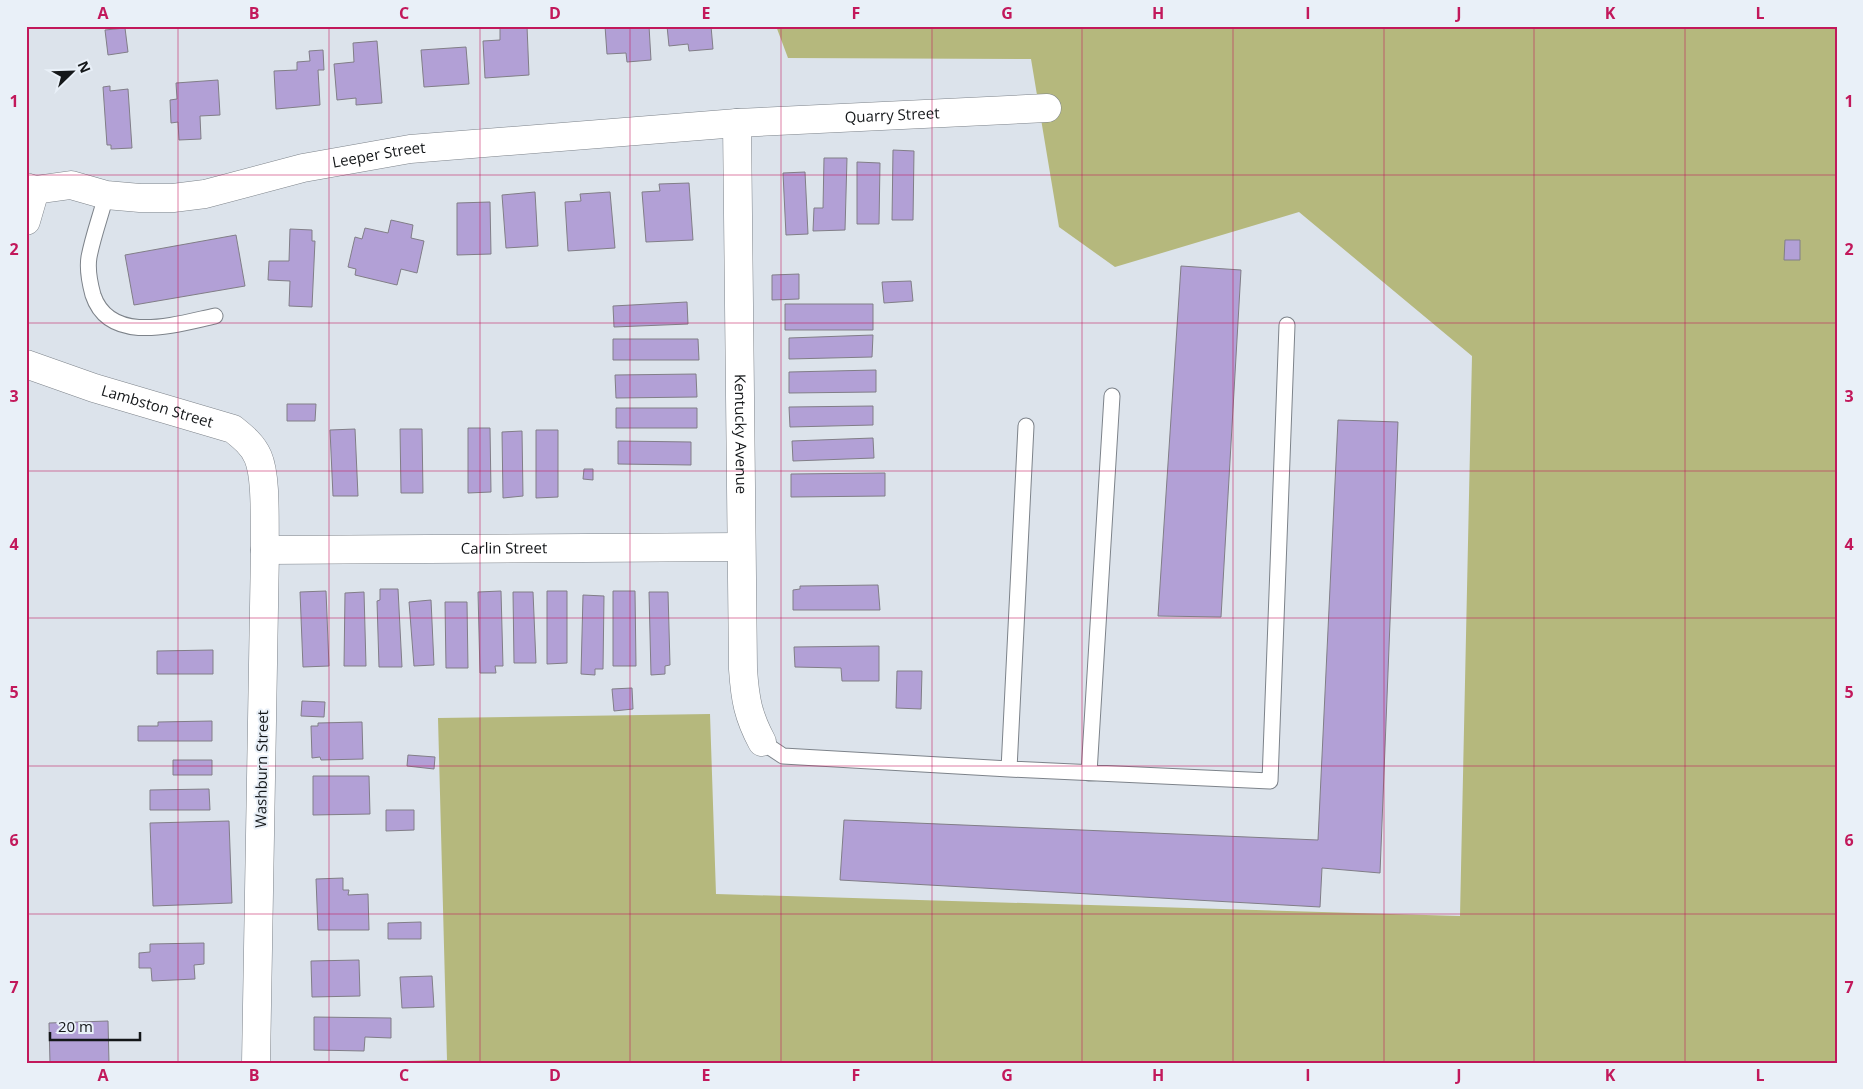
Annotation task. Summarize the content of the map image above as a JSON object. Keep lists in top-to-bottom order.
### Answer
{
  "streets": {
    "street": [
      "Quarry Street",
      "Leeper Street",
      "Lambston Street",
      "Kentucky Avenue",
      "Carlin Street",
      "Washburn Street"
    ]
  },
  "crossings": [
    ["Quarry Street", "Leeper Street"],
    ["Quarry Street", "Kentucky Avenue"],
    ["Leeper Street", "Kentucky Avenue"],
    ["Lambston Street", "Washburn Street"],
    ["Kentucky Avenue", "Carlin Street"],
    ["Carlin Street", "Washburn Street"]
  ],
  "scale_bar": "20 m",
  "north": "top right",
  "grid": {
    "columns": [
      "A",
      "B",
      "C",
      "D",
      "E",
      "F",
      "G",
      "H",
      "I",
      "J",
      "K",
      "L"
    ],
    "rows": [
      "1",
      "2",
      "3",
      "4",
      "5",
      "6",
      "7"
    ]
  }
}
